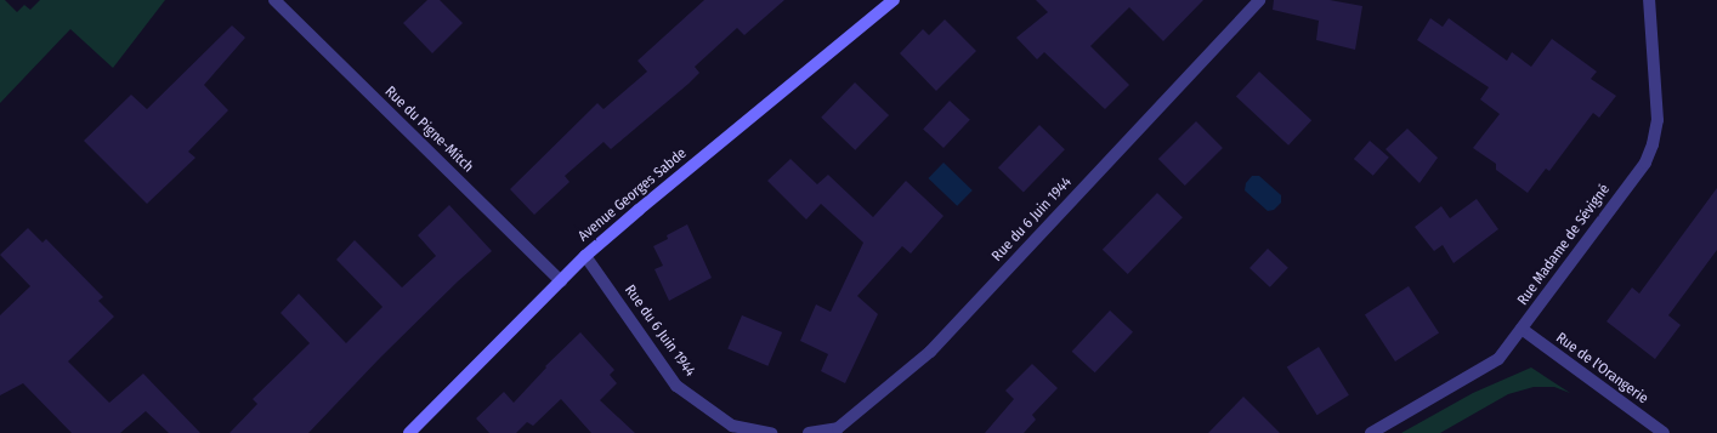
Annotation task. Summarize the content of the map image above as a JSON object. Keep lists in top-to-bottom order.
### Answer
{
  "streets": {
    "street": [
      "Rue du Pigne-Mitch",
      "Avenue Georges Sabde",
      "Rue du 6 Juin 1944",
      "Rue Madame de Sévigné",
      "Rue de l'Orangerie"
    ]
  },
  "crossings": [
    ["Rue du Pigne-Mitch", "Avenue Georges Sabde"],
    ["Avenue Georges Sabde", "Rue du 6 Juin 1944"],
    ["Rue Madame de Sévigné", "Rue de l'Orangerie"]
  ]
}
